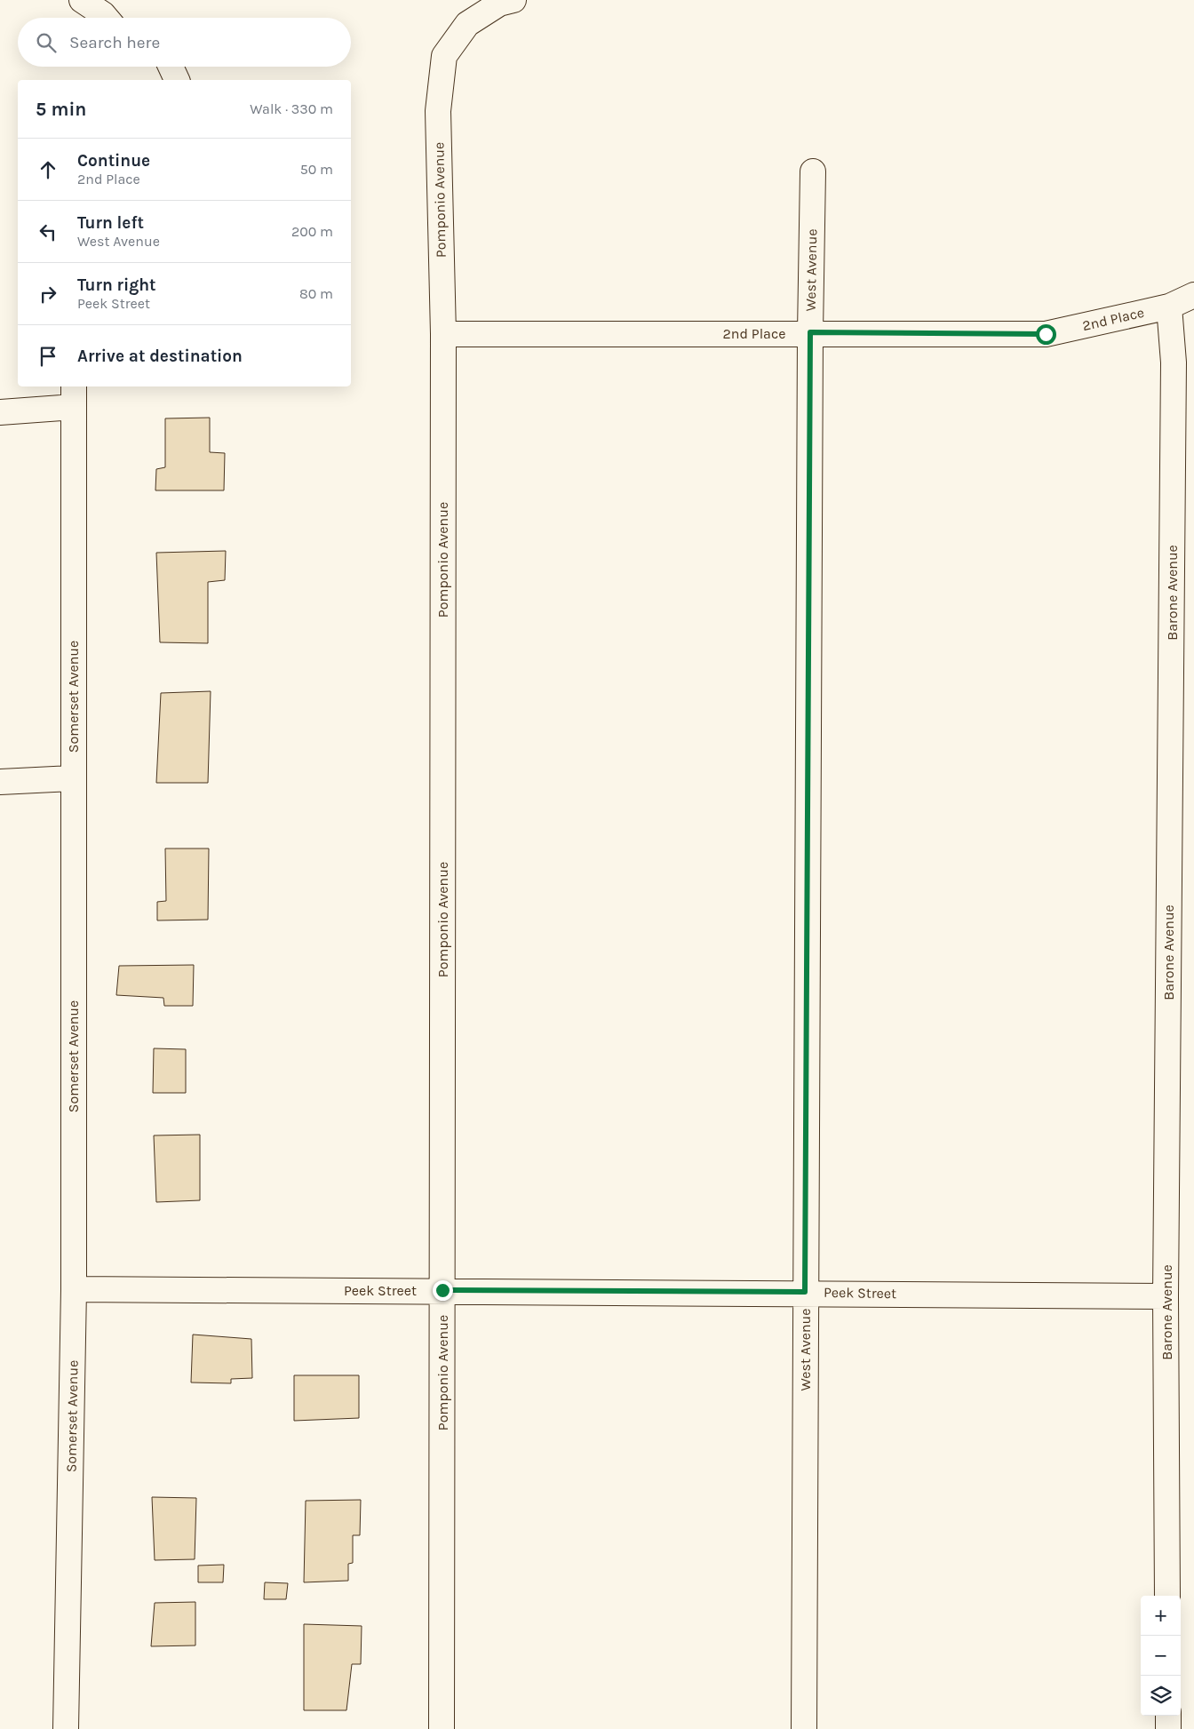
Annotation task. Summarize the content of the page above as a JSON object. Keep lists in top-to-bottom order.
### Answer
{
  "streets": {
    "street": [
      "Pomponio Avenue",
      "West Avenue",
      "2nd Place",
      "Barone Avenue",
      "Somerset Avenue",
      "Peek Street"
    ]
  },
  "crossings": [
    ["Pomponio Avenue", "2nd Place"],
    ["Pomponio Avenue", "Peek Street"],
    ["West Avenue", "2nd Place"],
    ["West Avenue", "Peek Street"],
    ["2nd Place", "Barone Avenue"],
    ["Barone Avenue", "Peek Street"],
    ["Somerset Avenue", "Peek Street"]
  ],
  "page": {
    "search": "Search here",
    "heading": ["5 min", "Walk · 330 m"],
    "list": [
      ["Continue", "2nd Place", "50 m"],
      ["Turn left", "West Avenue", "200 m"],
      ["Turn right", "Peek Street", "80 m"],
      "Arrive at destination"
    ],
    "map_buttons": ["+", "−"]
  }
}
